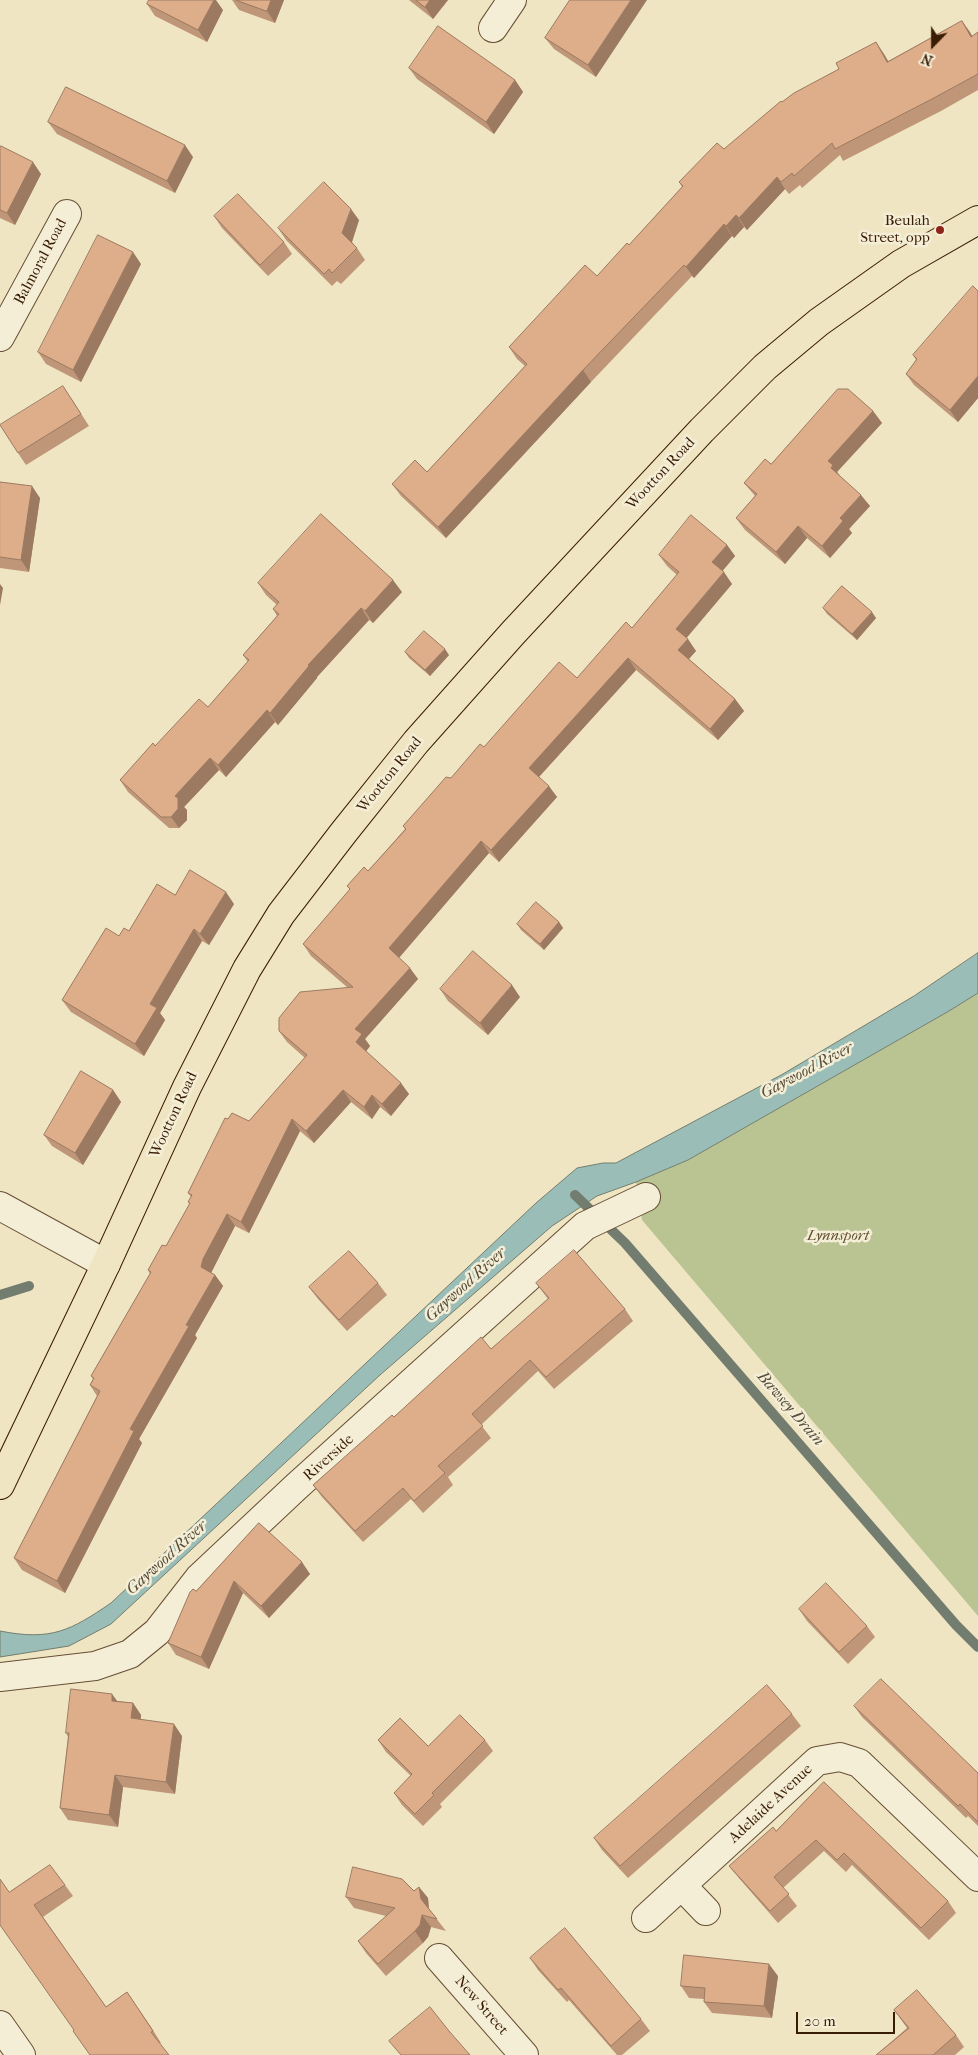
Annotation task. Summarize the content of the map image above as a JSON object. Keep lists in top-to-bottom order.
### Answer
{
  "streets": {
    "main road": ["Wootton Road"],
    "street": [
      "Balmoral Road",
      "Riverside",
      "Adelaide Avenue",
      "New Street"
    ]
  },
  "water": ["Gaywood River", "Bawsey Drain"],
  "parks": ["Lynnsport"],
  "places": ["Beulah Street, opp"],
  "scale_bar": "20 m",
  "north": "bottom"
}
